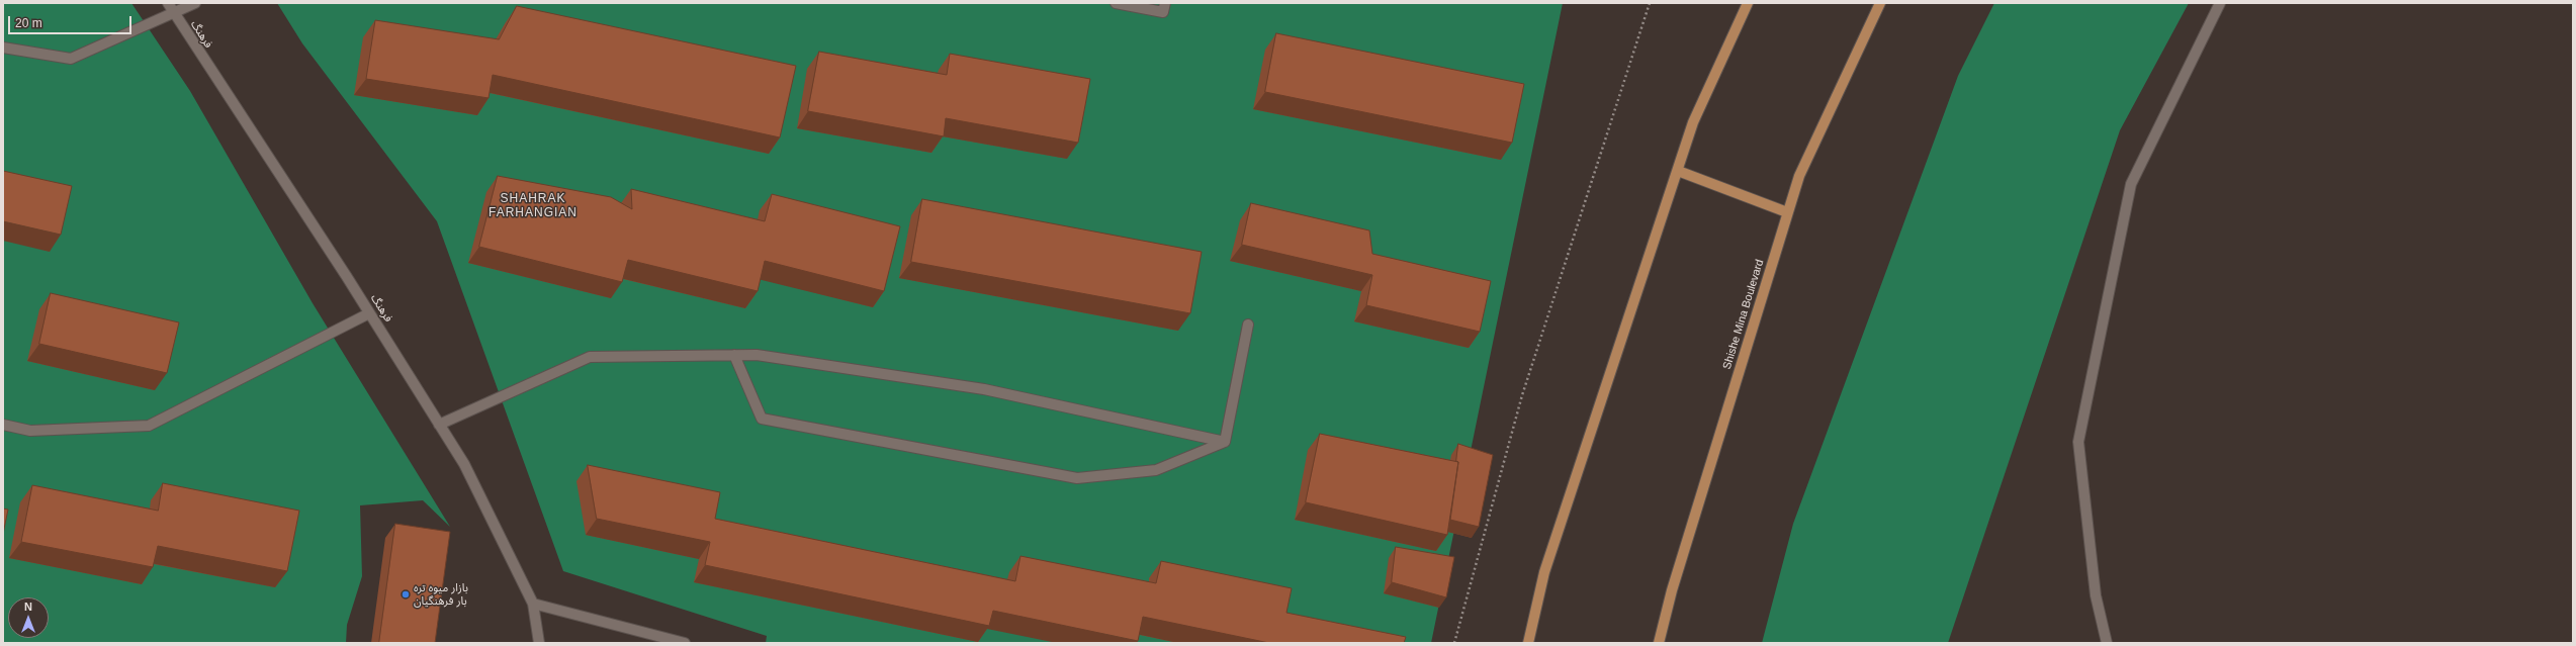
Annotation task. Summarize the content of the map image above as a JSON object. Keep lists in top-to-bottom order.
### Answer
{
  "streets": {
    "main road": ["Shishe Mina Boulevard"],
    "street": ["فرهنگ"]
  },
  "districts": ["SHAHRAK FARHANGIAN"],
  "places": ["بازار میوه تره بار فرهنگیان"],
  "scale_bar": "20 m",
  "north": "top"
}
